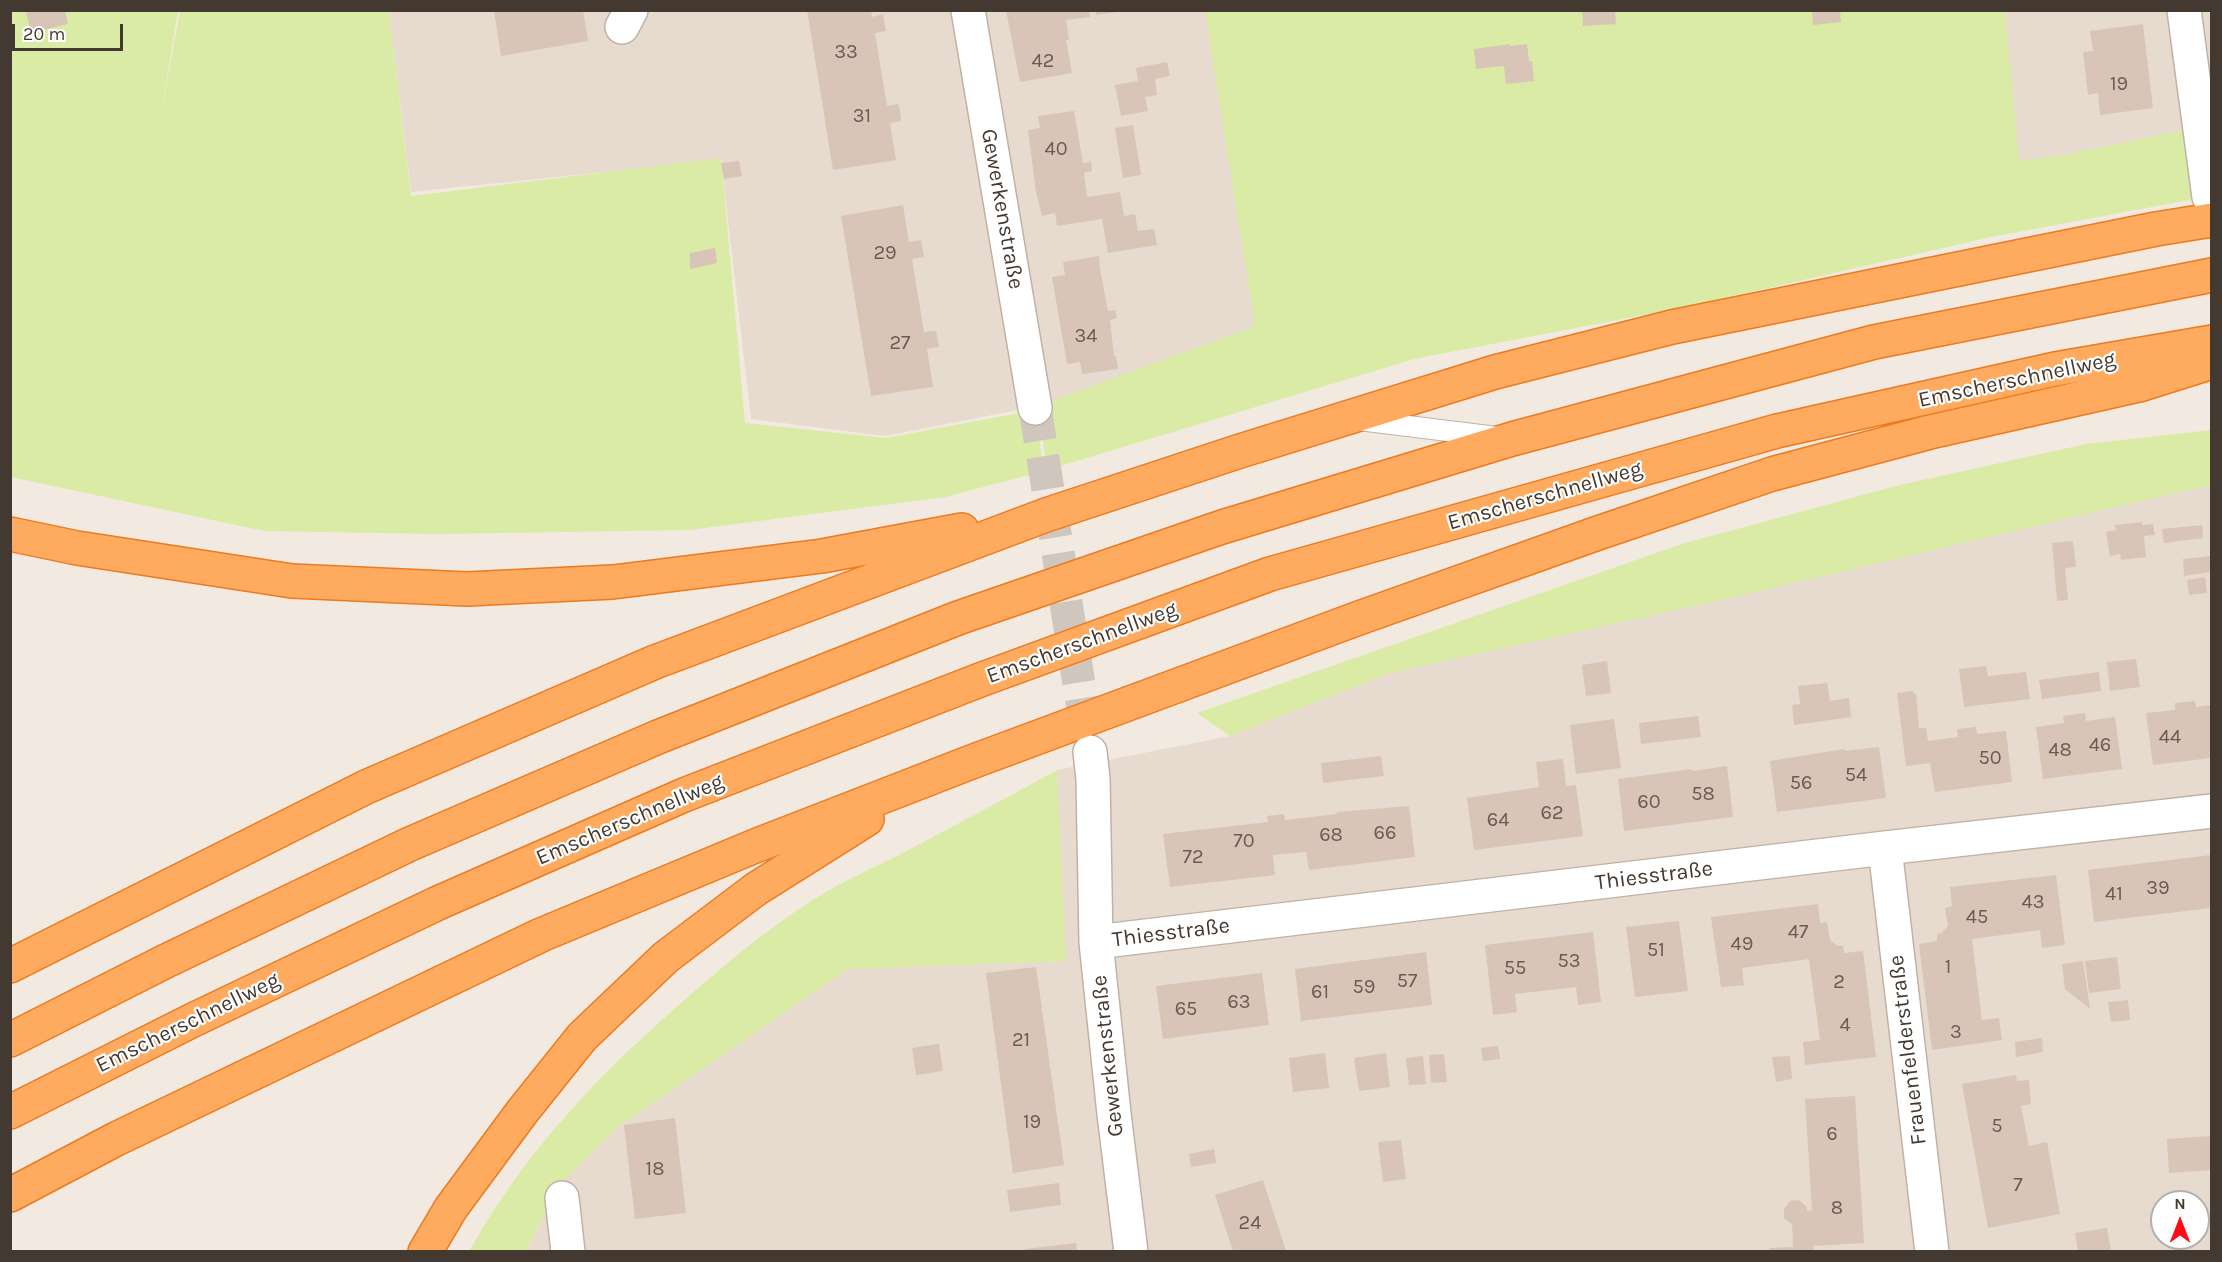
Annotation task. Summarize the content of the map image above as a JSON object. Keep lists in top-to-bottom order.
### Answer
{
  "streets": {
    "highway": ["Emscherschnellweg"],
    "street": ["Gewerkenstraße", "Thiesstraße", "Frauenfelderstraße"]
  },
  "crossings": [
    ["Gewerkenstraße", "Thiesstraße"],
    ["Thiesstraße", "Frauenfelderstraße"]
  ],
  "house_numbers": [
    "33",
    "42",
    "19",
    "31",
    "40",
    "29",
    "34",
    "27",
    "44",
    "46",
    "48",
    "50",
    "54",
    "56",
    "58",
    "60",
    "62",
    "64",
    "66",
    "68",
    "70",
    "72",
    "39",
    "41",
    "43",
    "45",
    "47",
    "49",
    "51",
    "53",
    "1",
    "55",
    "57",
    "2",
    "59",
    "61",
    "63",
    "65",
    "4",
    "3",
    "21",
    "19",
    "5",
    "6",
    "18",
    "7",
    "8",
    "24"
  ],
  "scale_bar": "20 m",
  "north": "top"
}
